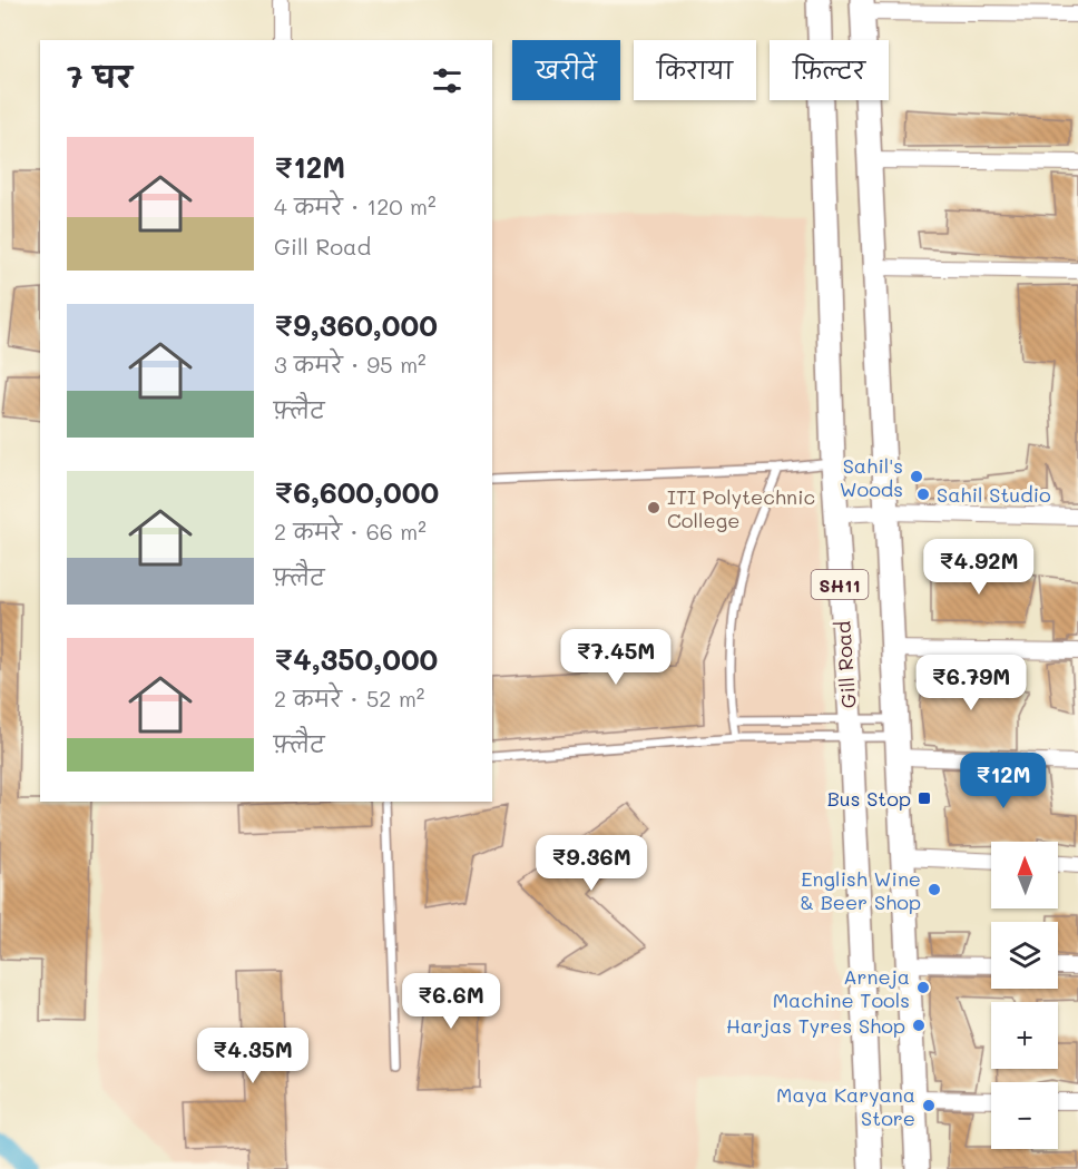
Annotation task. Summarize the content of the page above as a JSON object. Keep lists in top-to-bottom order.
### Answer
{
  "streets": {
    "main road": ["SH11", "Gill Road"]
  },
  "places": {
    "other": [
      "Sahil's Woods",
      "Sahil Studio",
      "ITI Polytechnic College",
      "English Wine & Beer Shop",
      "Arneja Machine Tools",
      "Harjas Tyres Shop",
      "Maya Karyana Store"
    ],
    "transit": ["Bus Stop"]
  },
  "north": "top",
  "page": {
    "chip": ["खरीदें", "किराया", "फ़िल्टर"],
    "heading": "7 घर",
    "list": [
      {
        "name": "₹12M",
        "note": "4 कमरे · 120 m² · Gill Road"
      },
      {
        "name": "₹9,360,000",
        "note": "3 कमरे · 95 m² · फ़्लैट"
      },
      {
        "name": "₹6,600,000",
        "note": "2 कमरे · 66 m² · फ़्लैट"
      },
      {
        "name": "₹4,350,000",
        "note": "2 कमरे · 52 m² · फ़्लैट"
      }
    ],
    "price": [
      "₹4.92M",
      "₹7.45M",
      "₹6.79M",
      "₹12M",
      "₹9.36M",
      "₹6.6M",
      "₹4.35M"
    ],
    "map_buttons": ["+", "−"]
  }
}
